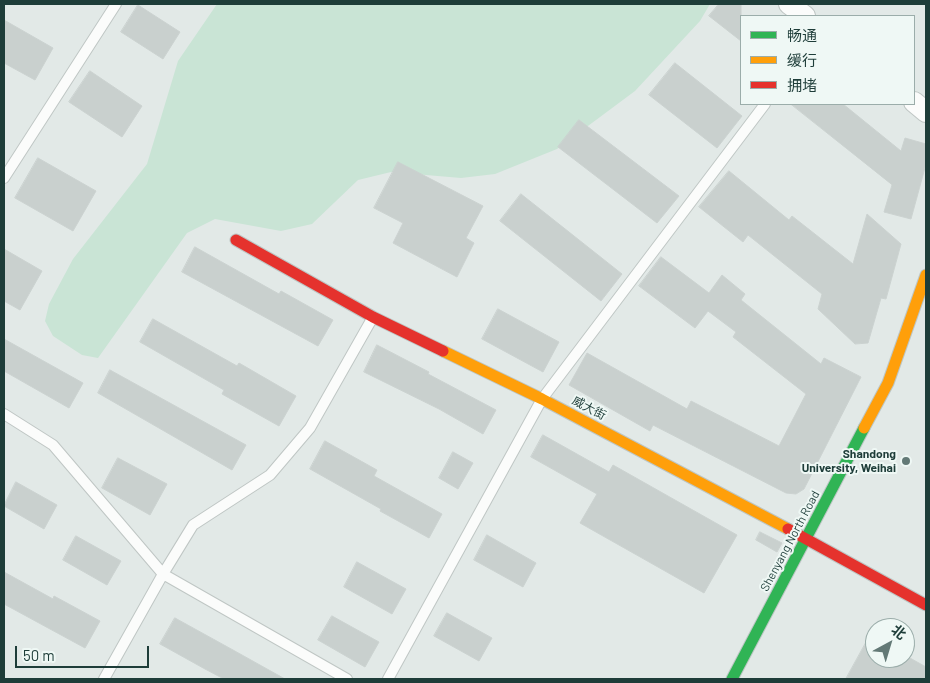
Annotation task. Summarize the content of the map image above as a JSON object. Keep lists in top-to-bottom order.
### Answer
{
  "streets": {
    "street": ["威大街", "Shenyang North Road"]
  },
  "crossings": [
    ["威大街", "Shenyang North Road"]
  ],
  "places": ["Shandong University, Weihai"],
  "legend": ["畅通", "缓行", "拥堵"],
  "scale_bar": "50 m",
  "north": "top right"
}
